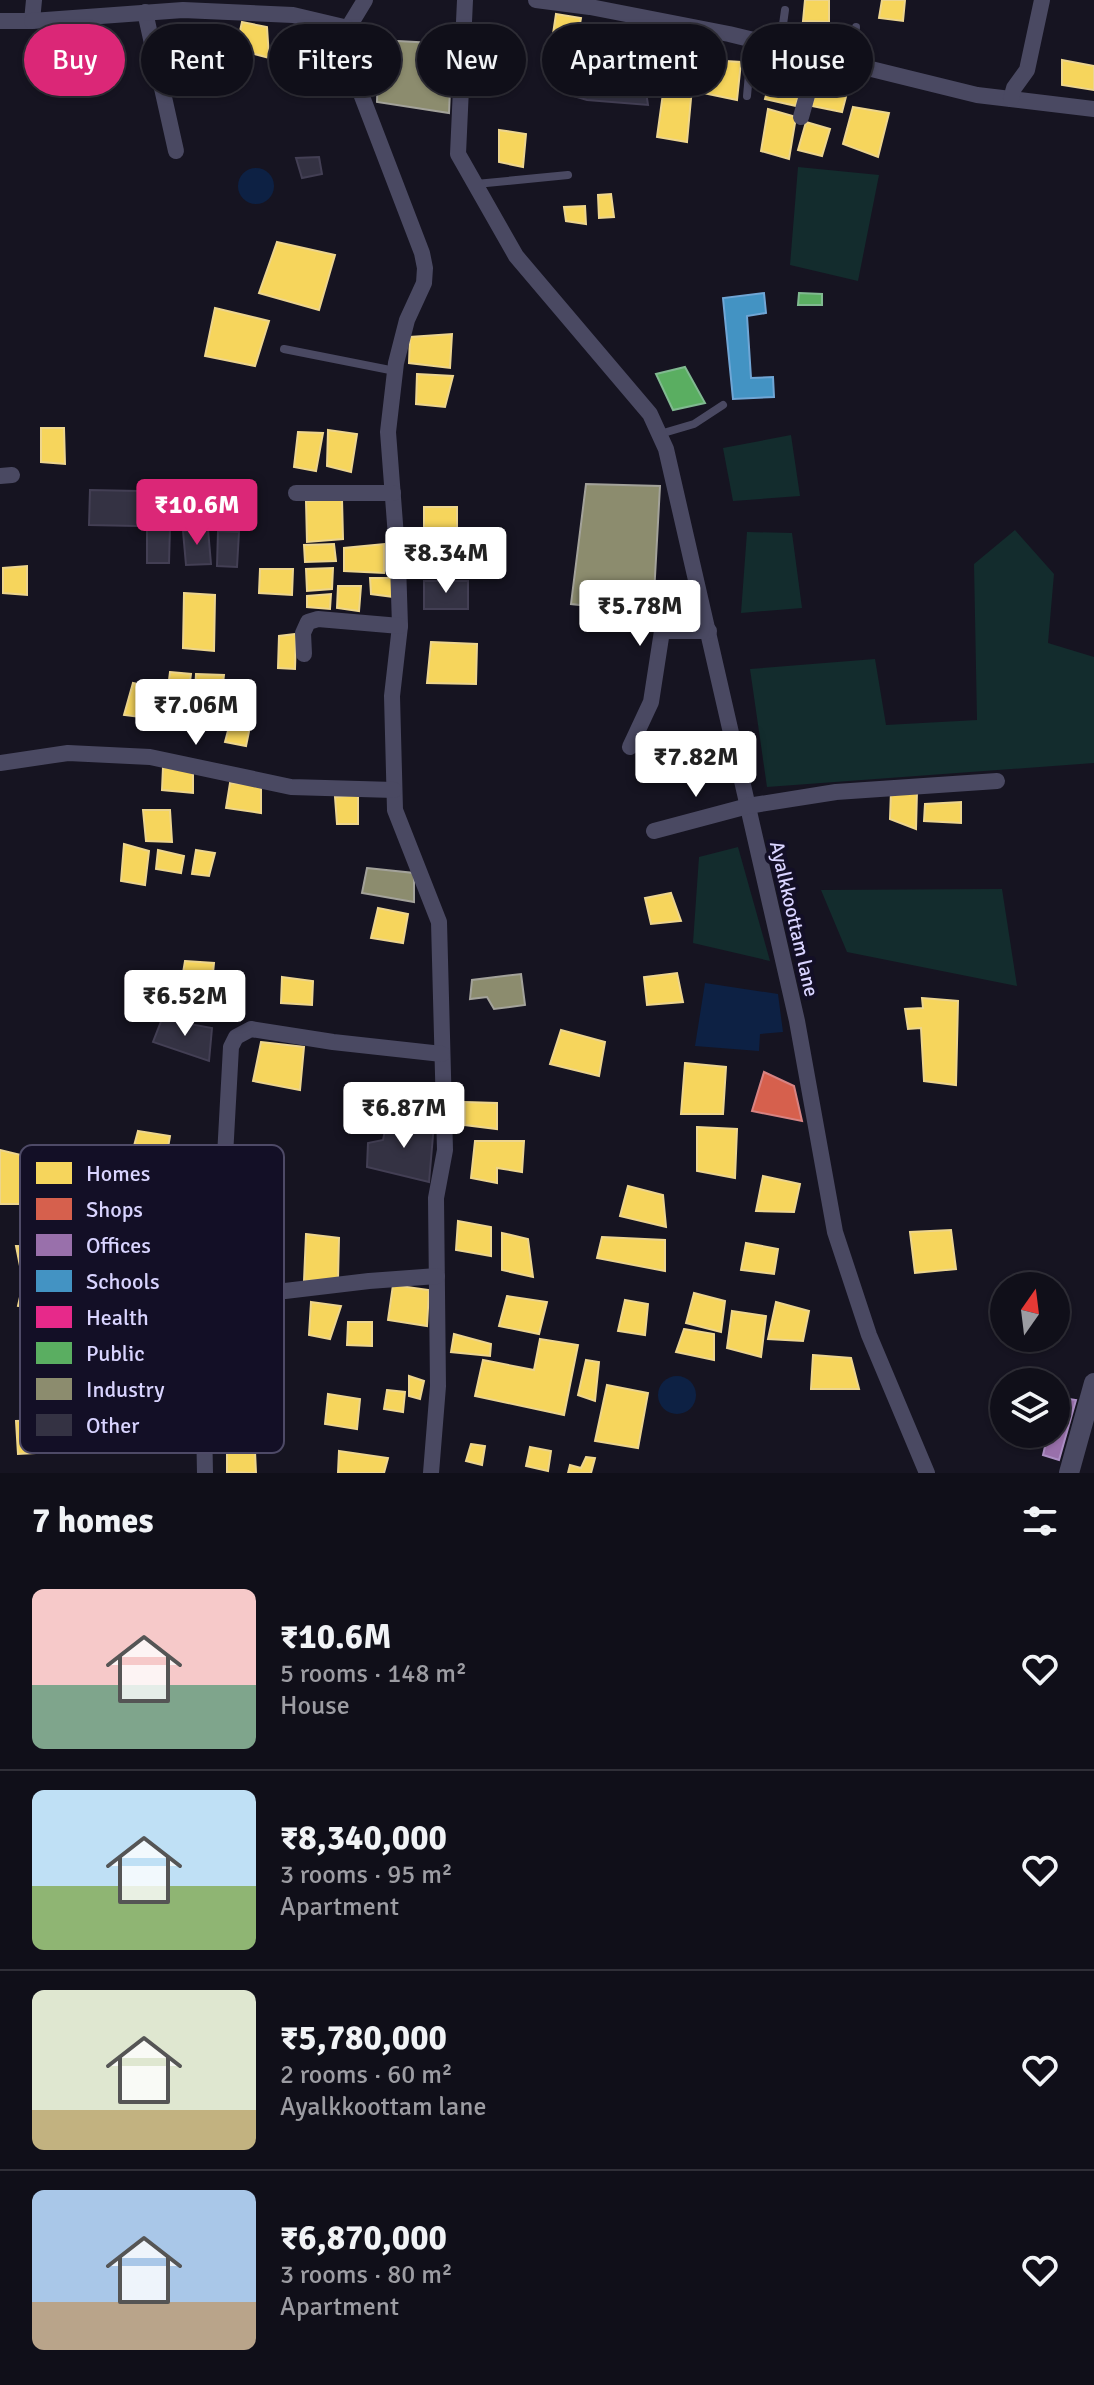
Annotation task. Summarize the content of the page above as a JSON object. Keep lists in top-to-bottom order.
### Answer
{
  "streets": {
    "street": ["Ayalkkoottam lane"]
  },
  "legend": [
    "Homes",
    "Shops",
    "Offices",
    "Schools",
    "Health",
    "Public",
    "Industry",
    "Other"
  ],
  "north": "top",
  "page": {
    "chip": [
      "Buy",
      "Rent",
      "Filters",
      "New",
      "Apartment",
      "House"
    ],
    "price": [
      "₹10.6M",
      "₹8.34M",
      "₹5.78M",
      "₹7.06M",
      "₹7.82M",
      "₹6.52M",
      "₹6.87M"
    ],
    "heading": "7 homes",
    "list": [
      {
        "name": "₹10.6M",
        "note": "5 rooms · 148 m² · House"
      },
      {
        "name": "₹8,340,000",
        "note": "3 rooms · 95 m² · Apartment"
      },
      {
        "name": "₹5,780,000",
        "note": "2 rooms · 60 m² · Ayalkkoottam lane"
      },
      {
        "name": "₹6,870,000",
        "note": "3 rooms · 80 m² · Apartment"
      }
    ]
  }
}
